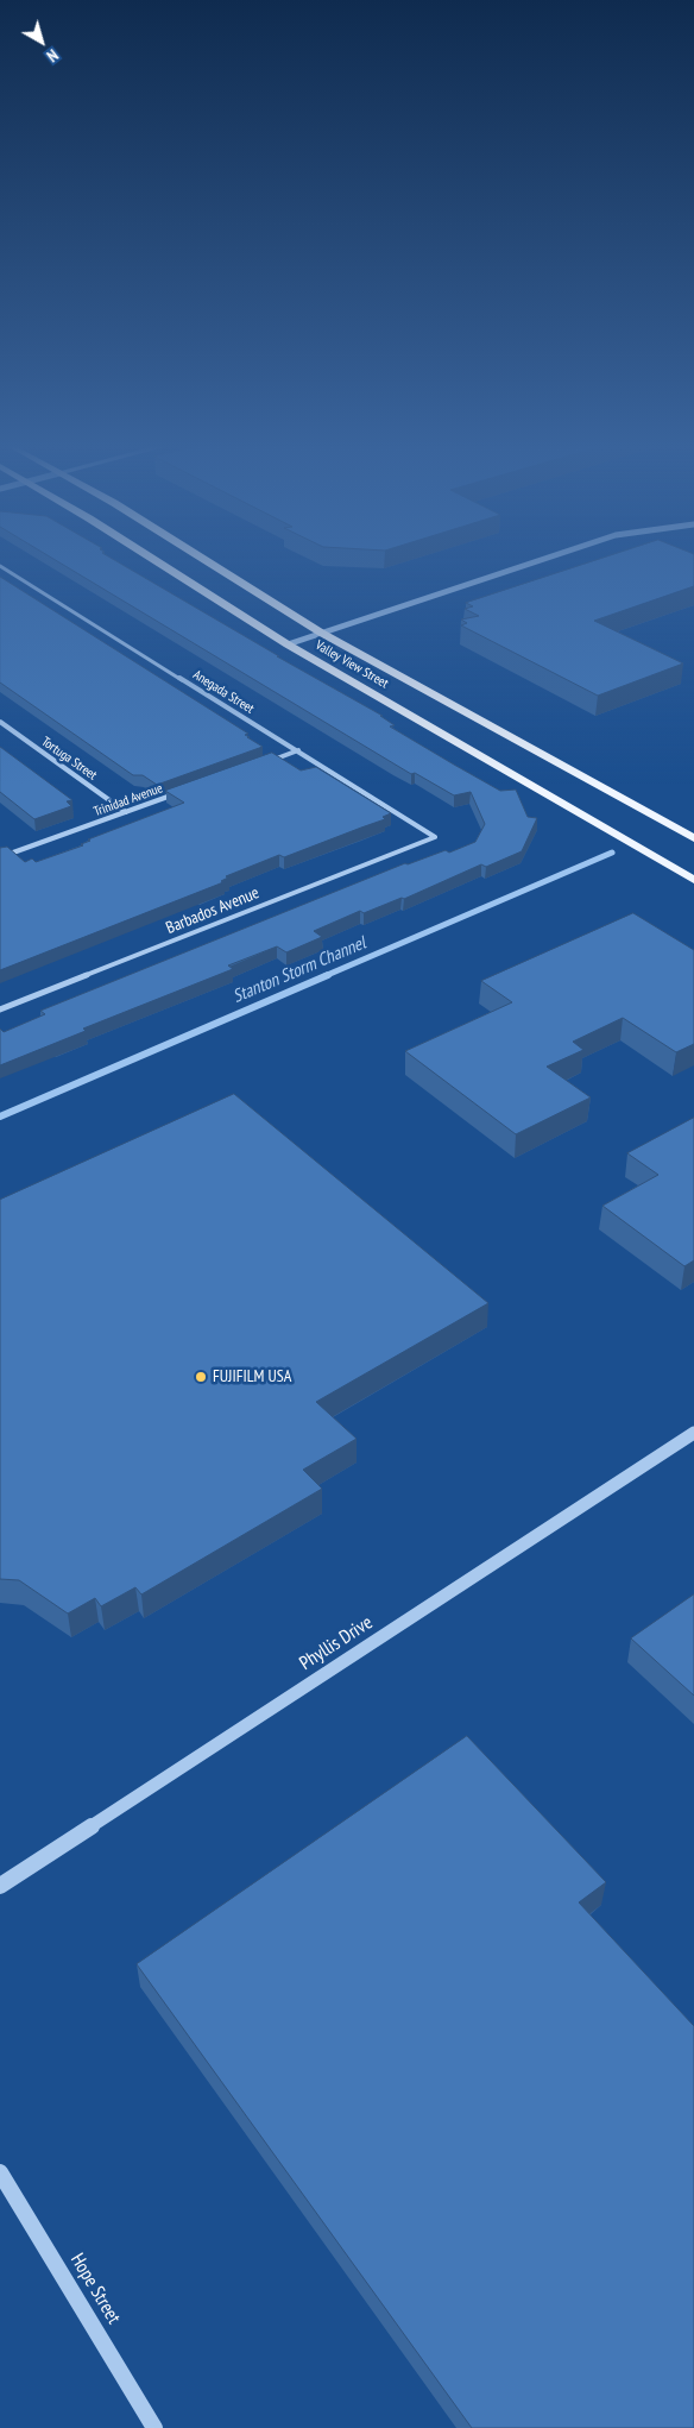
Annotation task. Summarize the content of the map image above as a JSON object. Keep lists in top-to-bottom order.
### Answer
{
  "streets": {
    "main road": ["Valley View Street"],
    "street": [
      "Anegada Street",
      "Tortuga Street",
      "Trinidad Avenue",
      "Barbados Avenue",
      "Phyllis Drive",
      "Hope Street"
    ]
  },
  "crossings": [
    ["Anegada Street", "Barbados Avenue"],
    ["Tortuga Street", "Trinidad Avenue"]
  ],
  "water": ["Stanton Storm Channel"],
  "places": ["FUJIFILM USA"],
  "north": "bottom right"
}
